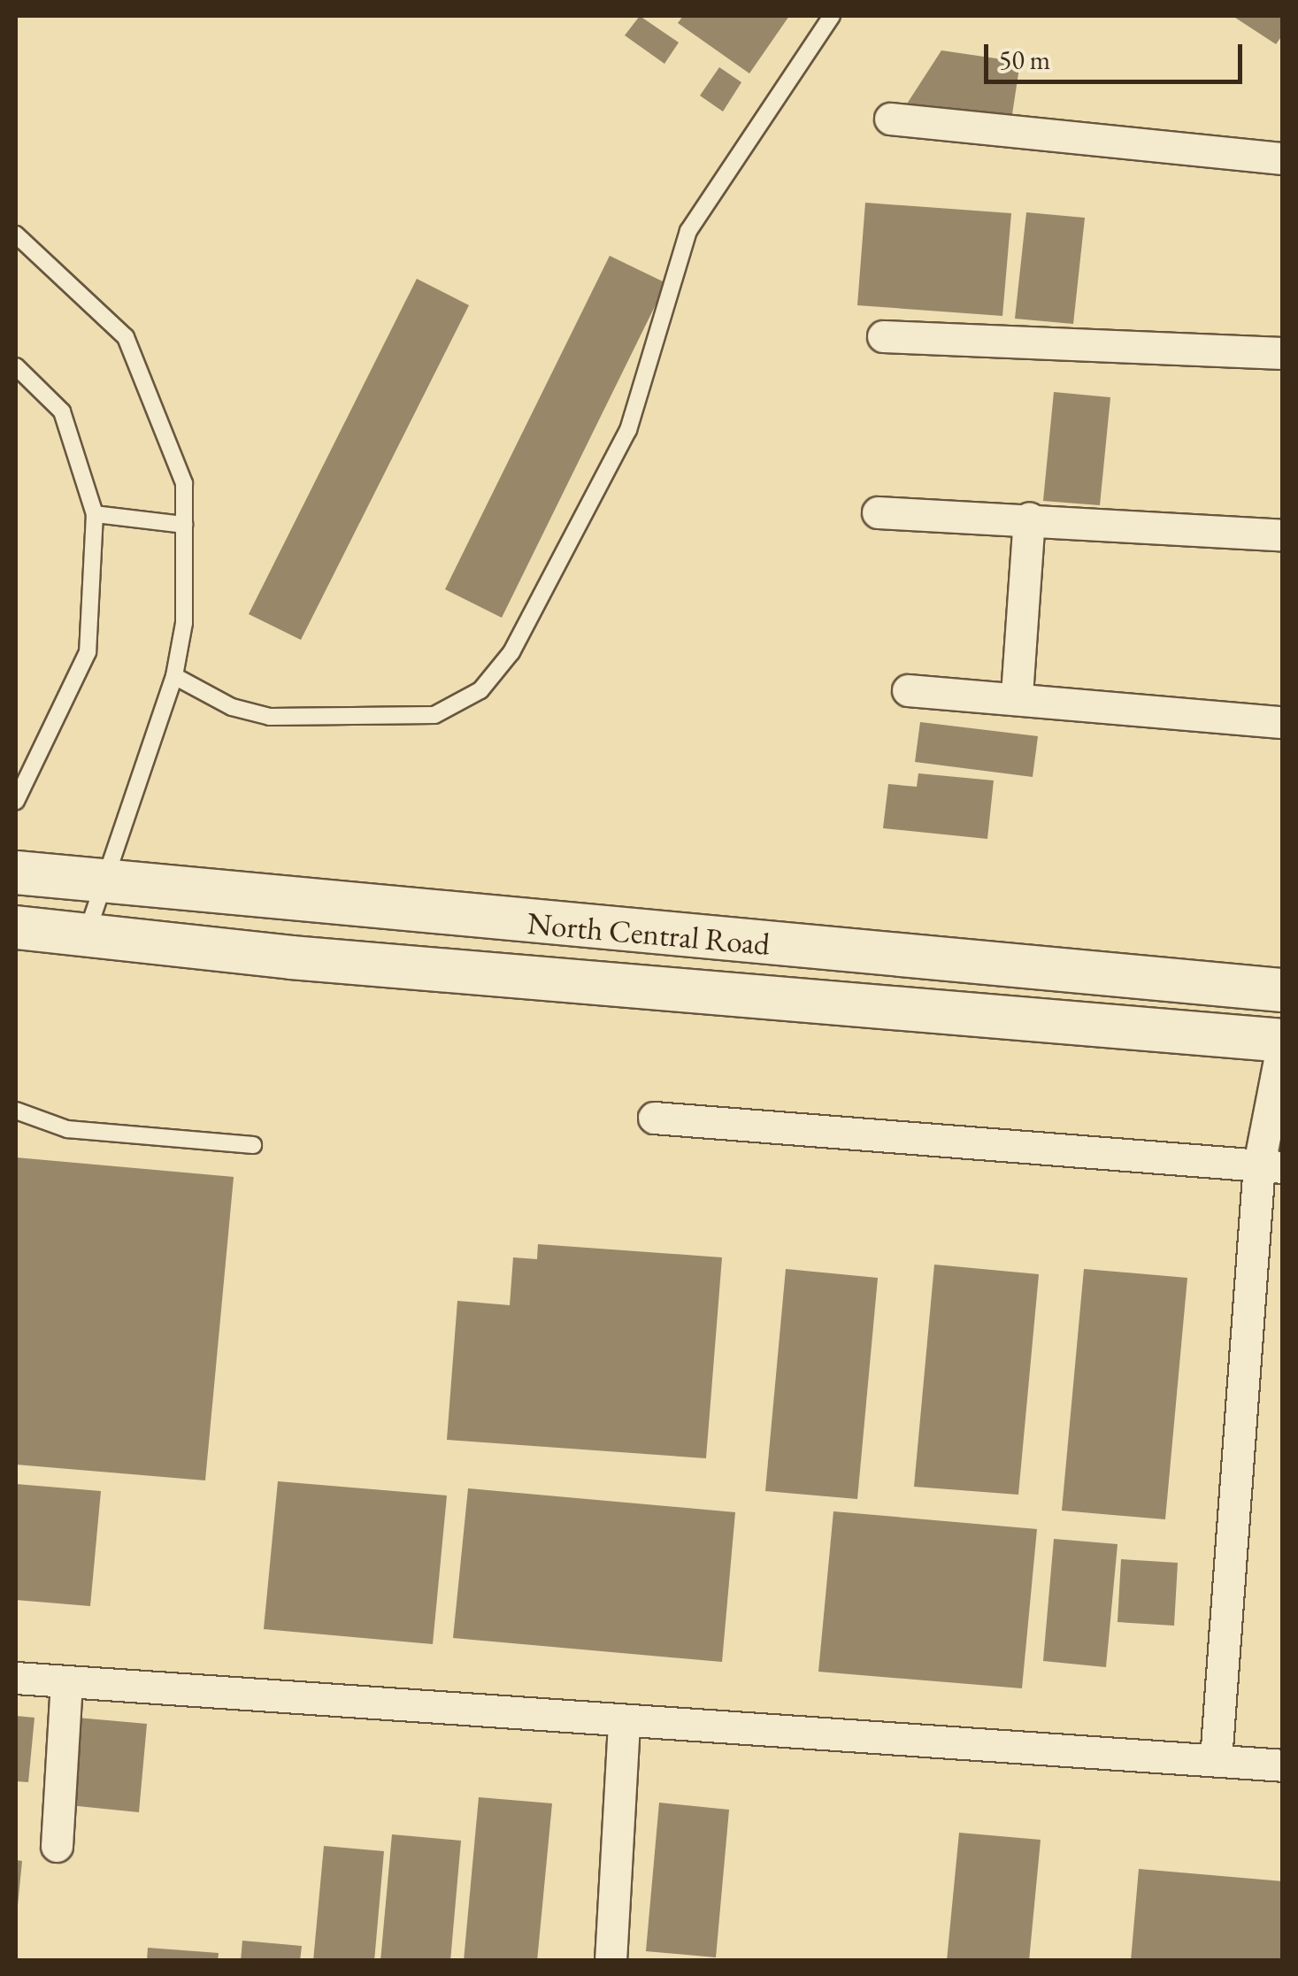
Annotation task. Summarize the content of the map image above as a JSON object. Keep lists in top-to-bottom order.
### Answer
{
  "streets": {
    "main road": ["North Central Road"]
  },
  "scale_bar": "50 m"
}
